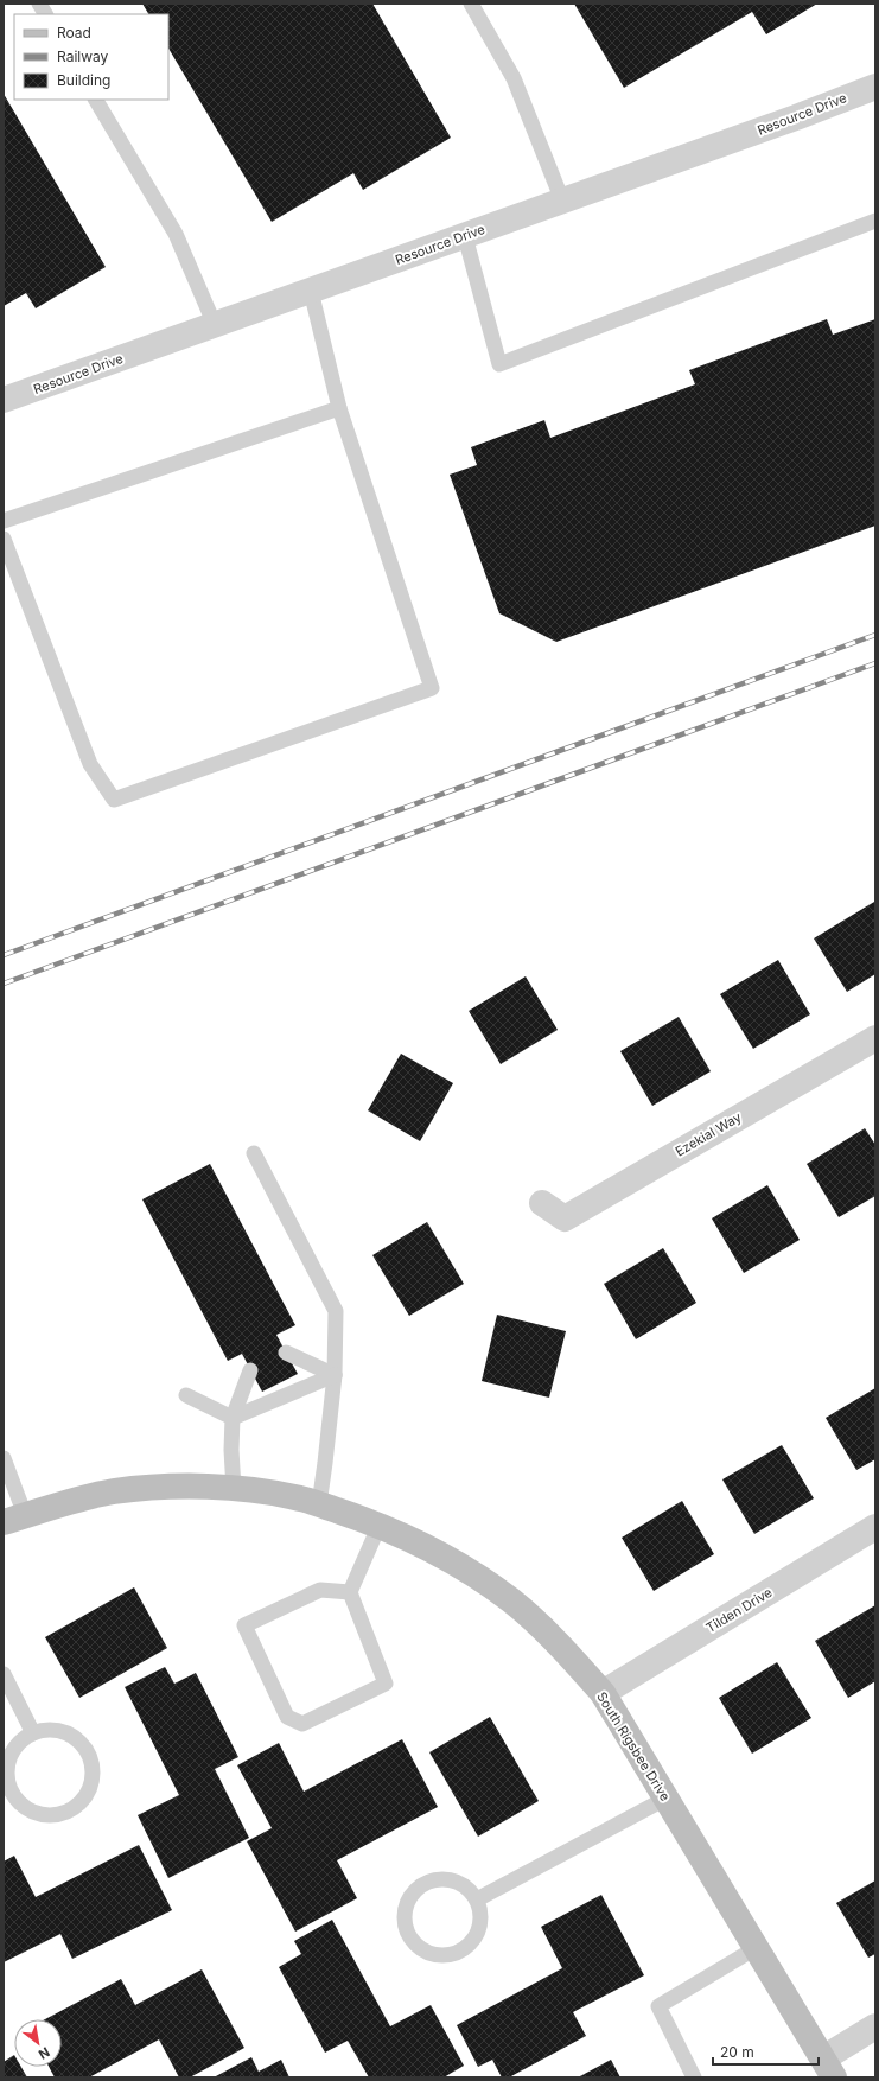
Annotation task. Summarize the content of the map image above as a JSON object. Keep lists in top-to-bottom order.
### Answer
{
  "streets": {
    "street": [
      "Resource Drive",
      "Ezekial Way",
      "Tilden Drive",
      "South Rigsbee Drive"
    ]
  },
  "crossings": [
    ["Tilden Drive", "South Rigsbee Drive"]
  ],
  "legend": ["Road", "Railway", "Building"],
  "scale_bar": "20 m",
  "north": "bottom right"
}
